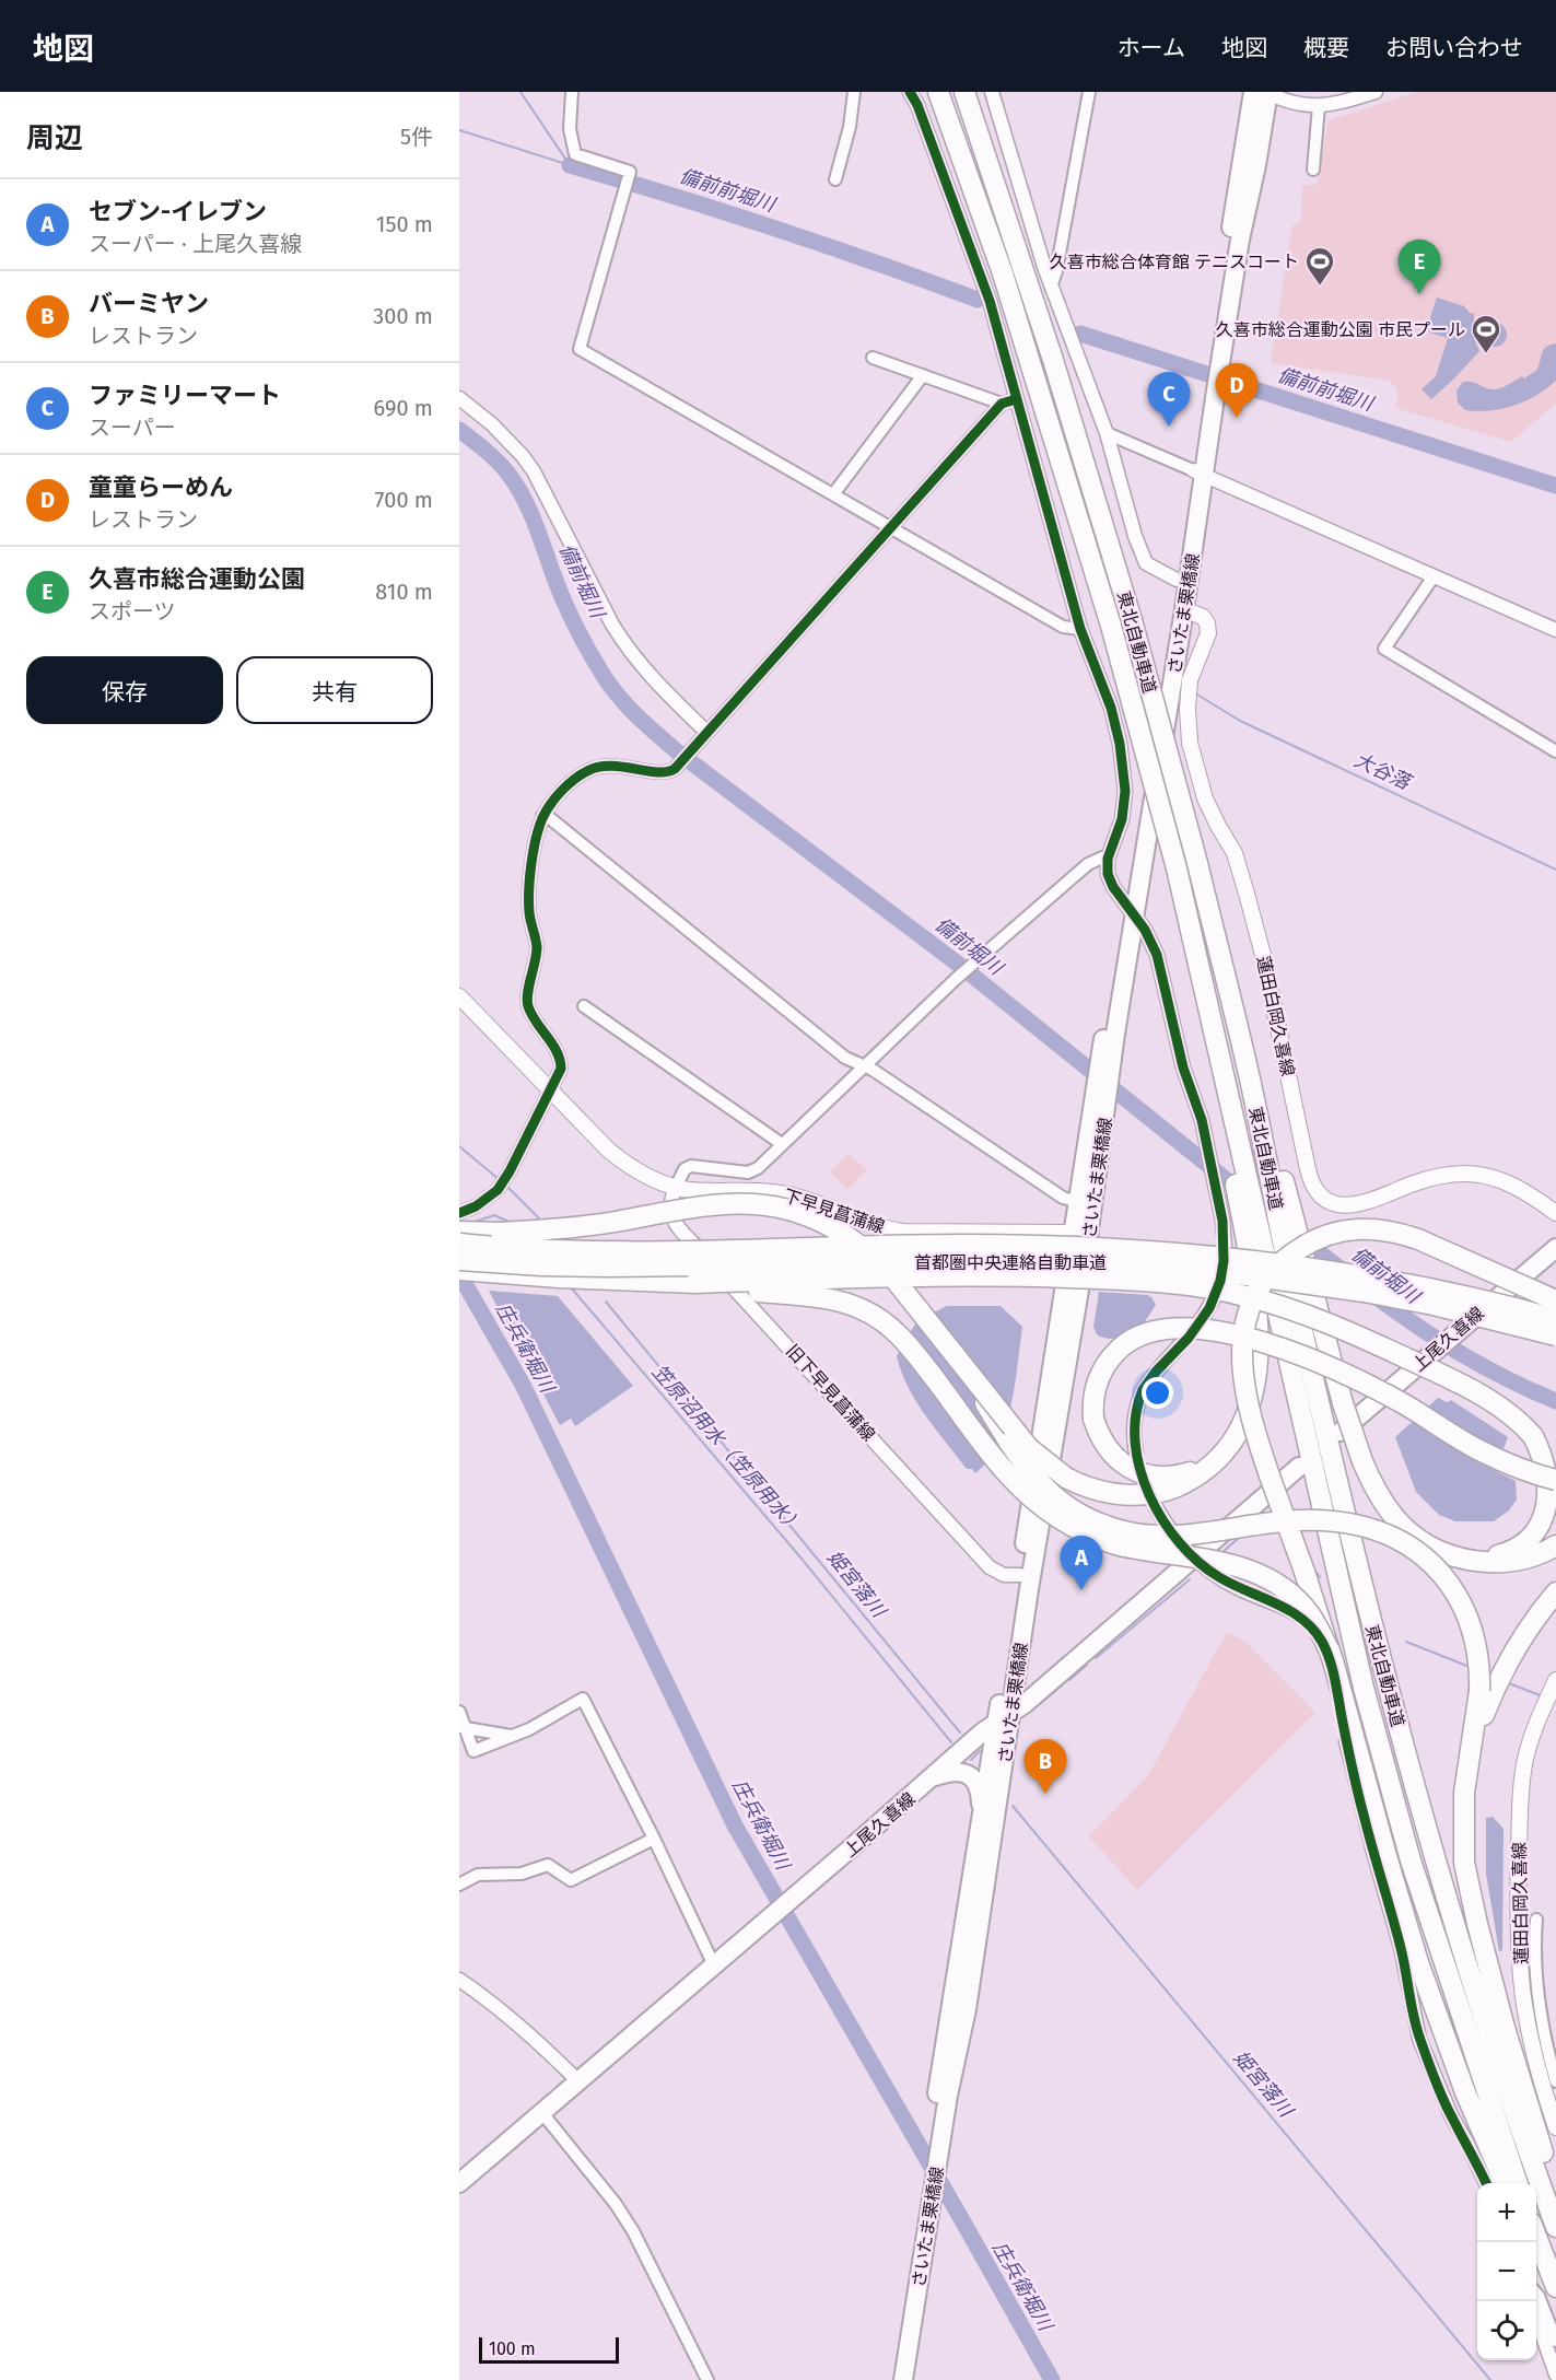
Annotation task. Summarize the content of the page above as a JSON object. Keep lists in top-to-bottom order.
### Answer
{
  "streets": {
    "highway": ["東北自動車道", "首都圏中央連絡自動車道"],
    "main road": [
      "さいたま栗橋線",
      "蓮田白岡久喜線",
      "下早見菖蒲線",
      "上尾久喜線"
    ],
    "street": ["旧下早見菖蒲線"]
  },
  "crossings": [
    ["さいたま栗橋線", "蓮田白岡久喜線"],
    ["さいたま栗橋線", "下早見菖蒲線"],
    ["さいたま栗橋線", "上尾久喜線"],
    ["さいたま栗橋線", "旧下早見菖蒲線"],
    ["下早見菖蒲線", "旧下早見菖蒲線"]
  ],
  "water": [
    "備前前堀川",
    "備前堀川",
    "大谷落",
    "庄兵衛堀川",
    "笠原沼用水（笠原用水）",
    "姫宮落川"
  ],
  "places": {
    "sports": ["久喜市総合体育館 テニスコート", "久喜市総合運動公園 市民プール"]
  },
  "scale_bar": "100 m",
  "page": {
    "header": "地図",
    "nav": [
      "ホーム",
      "地図",
      "概要",
      "お問い合わせ"
    ],
    "heading": ["周辺", "5件"],
    "list": [
      {
        "mark": "A",
        "name": "セブン-イレブン",
        "note": "スーパー · 上尾久喜線",
        "value": "150 m"
      },
      {
        "mark": "B",
        "name": "バーミヤン",
        "note": "レストラン",
        "value": "300 m"
      },
      {
        "mark": "C",
        "name": "ファミリーマート",
        "note": "スーパー",
        "value": "690 m"
      },
      {
        "mark": "D",
        "name": "童童らーめん",
        "note": "レストラン",
        "value": "700 m"
      },
      {
        "mark": "E",
        "name": "久喜市総合運動公園",
        "note": "スポーツ",
        "value": "810 m"
      }
    ],
    "pins": [
      "E",
      "D",
      "C",
      "A",
      "B"
    ],
    "buttons": ["保存", "共有"],
    "map_buttons": ["+", "−"],
    "scale": "100 m"
  }
}
